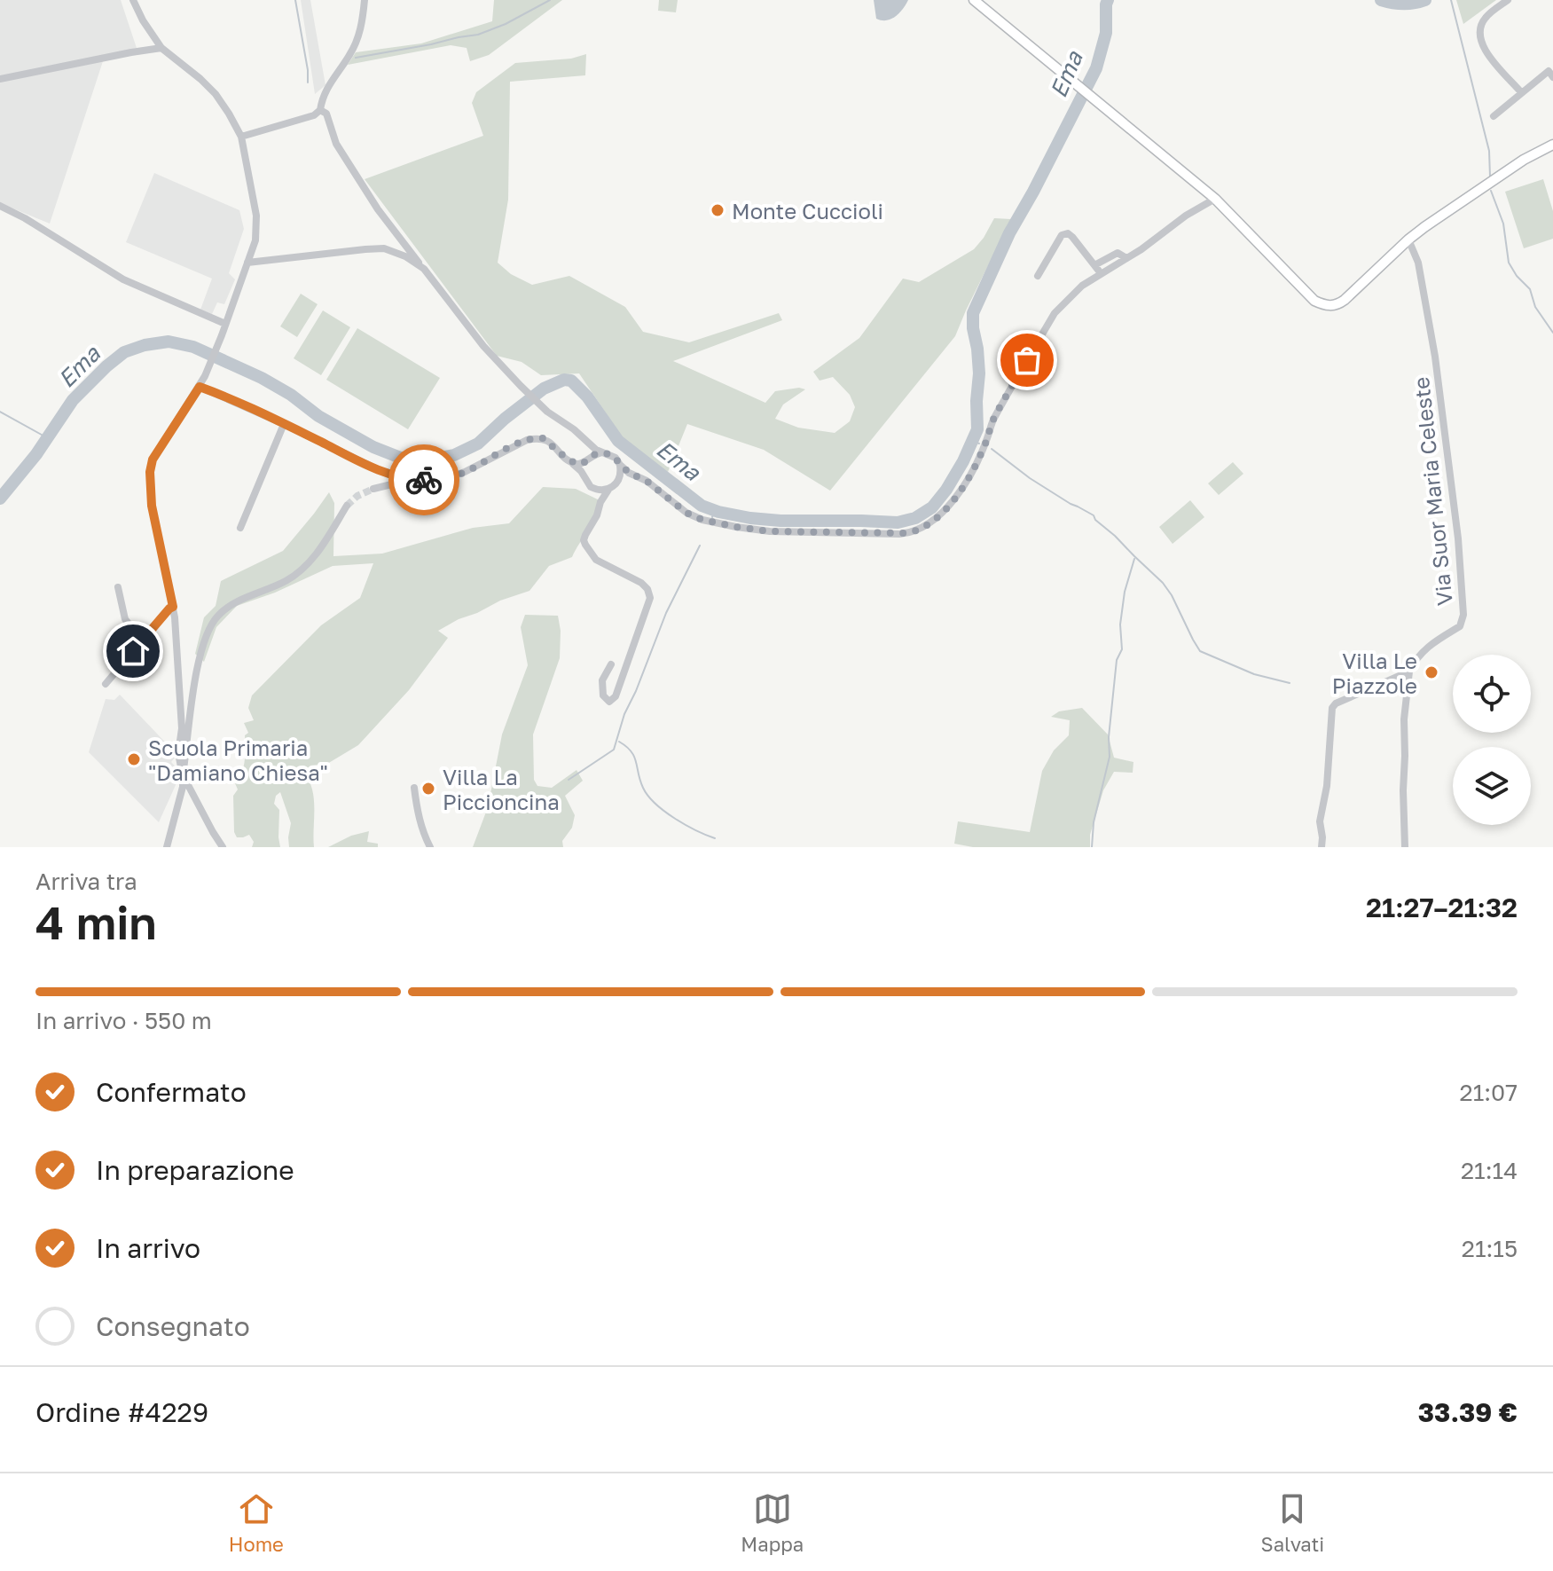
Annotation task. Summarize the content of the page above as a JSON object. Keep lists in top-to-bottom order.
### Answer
{
  "streets": {
    "street": ["Via Suor Maria Celeste"]
  },
  "water": ["Ema"],
  "places": [
    "Monte Cuccioli",
    "Villa Le Piazzole",
    "Scuola Primaria \"Damiano Chiesa\"",
    "Villa La Piccioncina"
  ],
  "page": {
    "heading": ["4 min", "Arriva tra", "21:27–21:32"],
    "panel": ["Ordine #4229", "33.39 €"],
    "bar": "In arrivo · 550 m",
    "list": [
      ["Confermato", "21:07"],
      ["In preparazione", "21:14"],
      ["In arrivo", "21:15"],
      "Consegnato"
    ],
    "tabs": ["Home", "Mappa", "Salvati"]
  }
}
